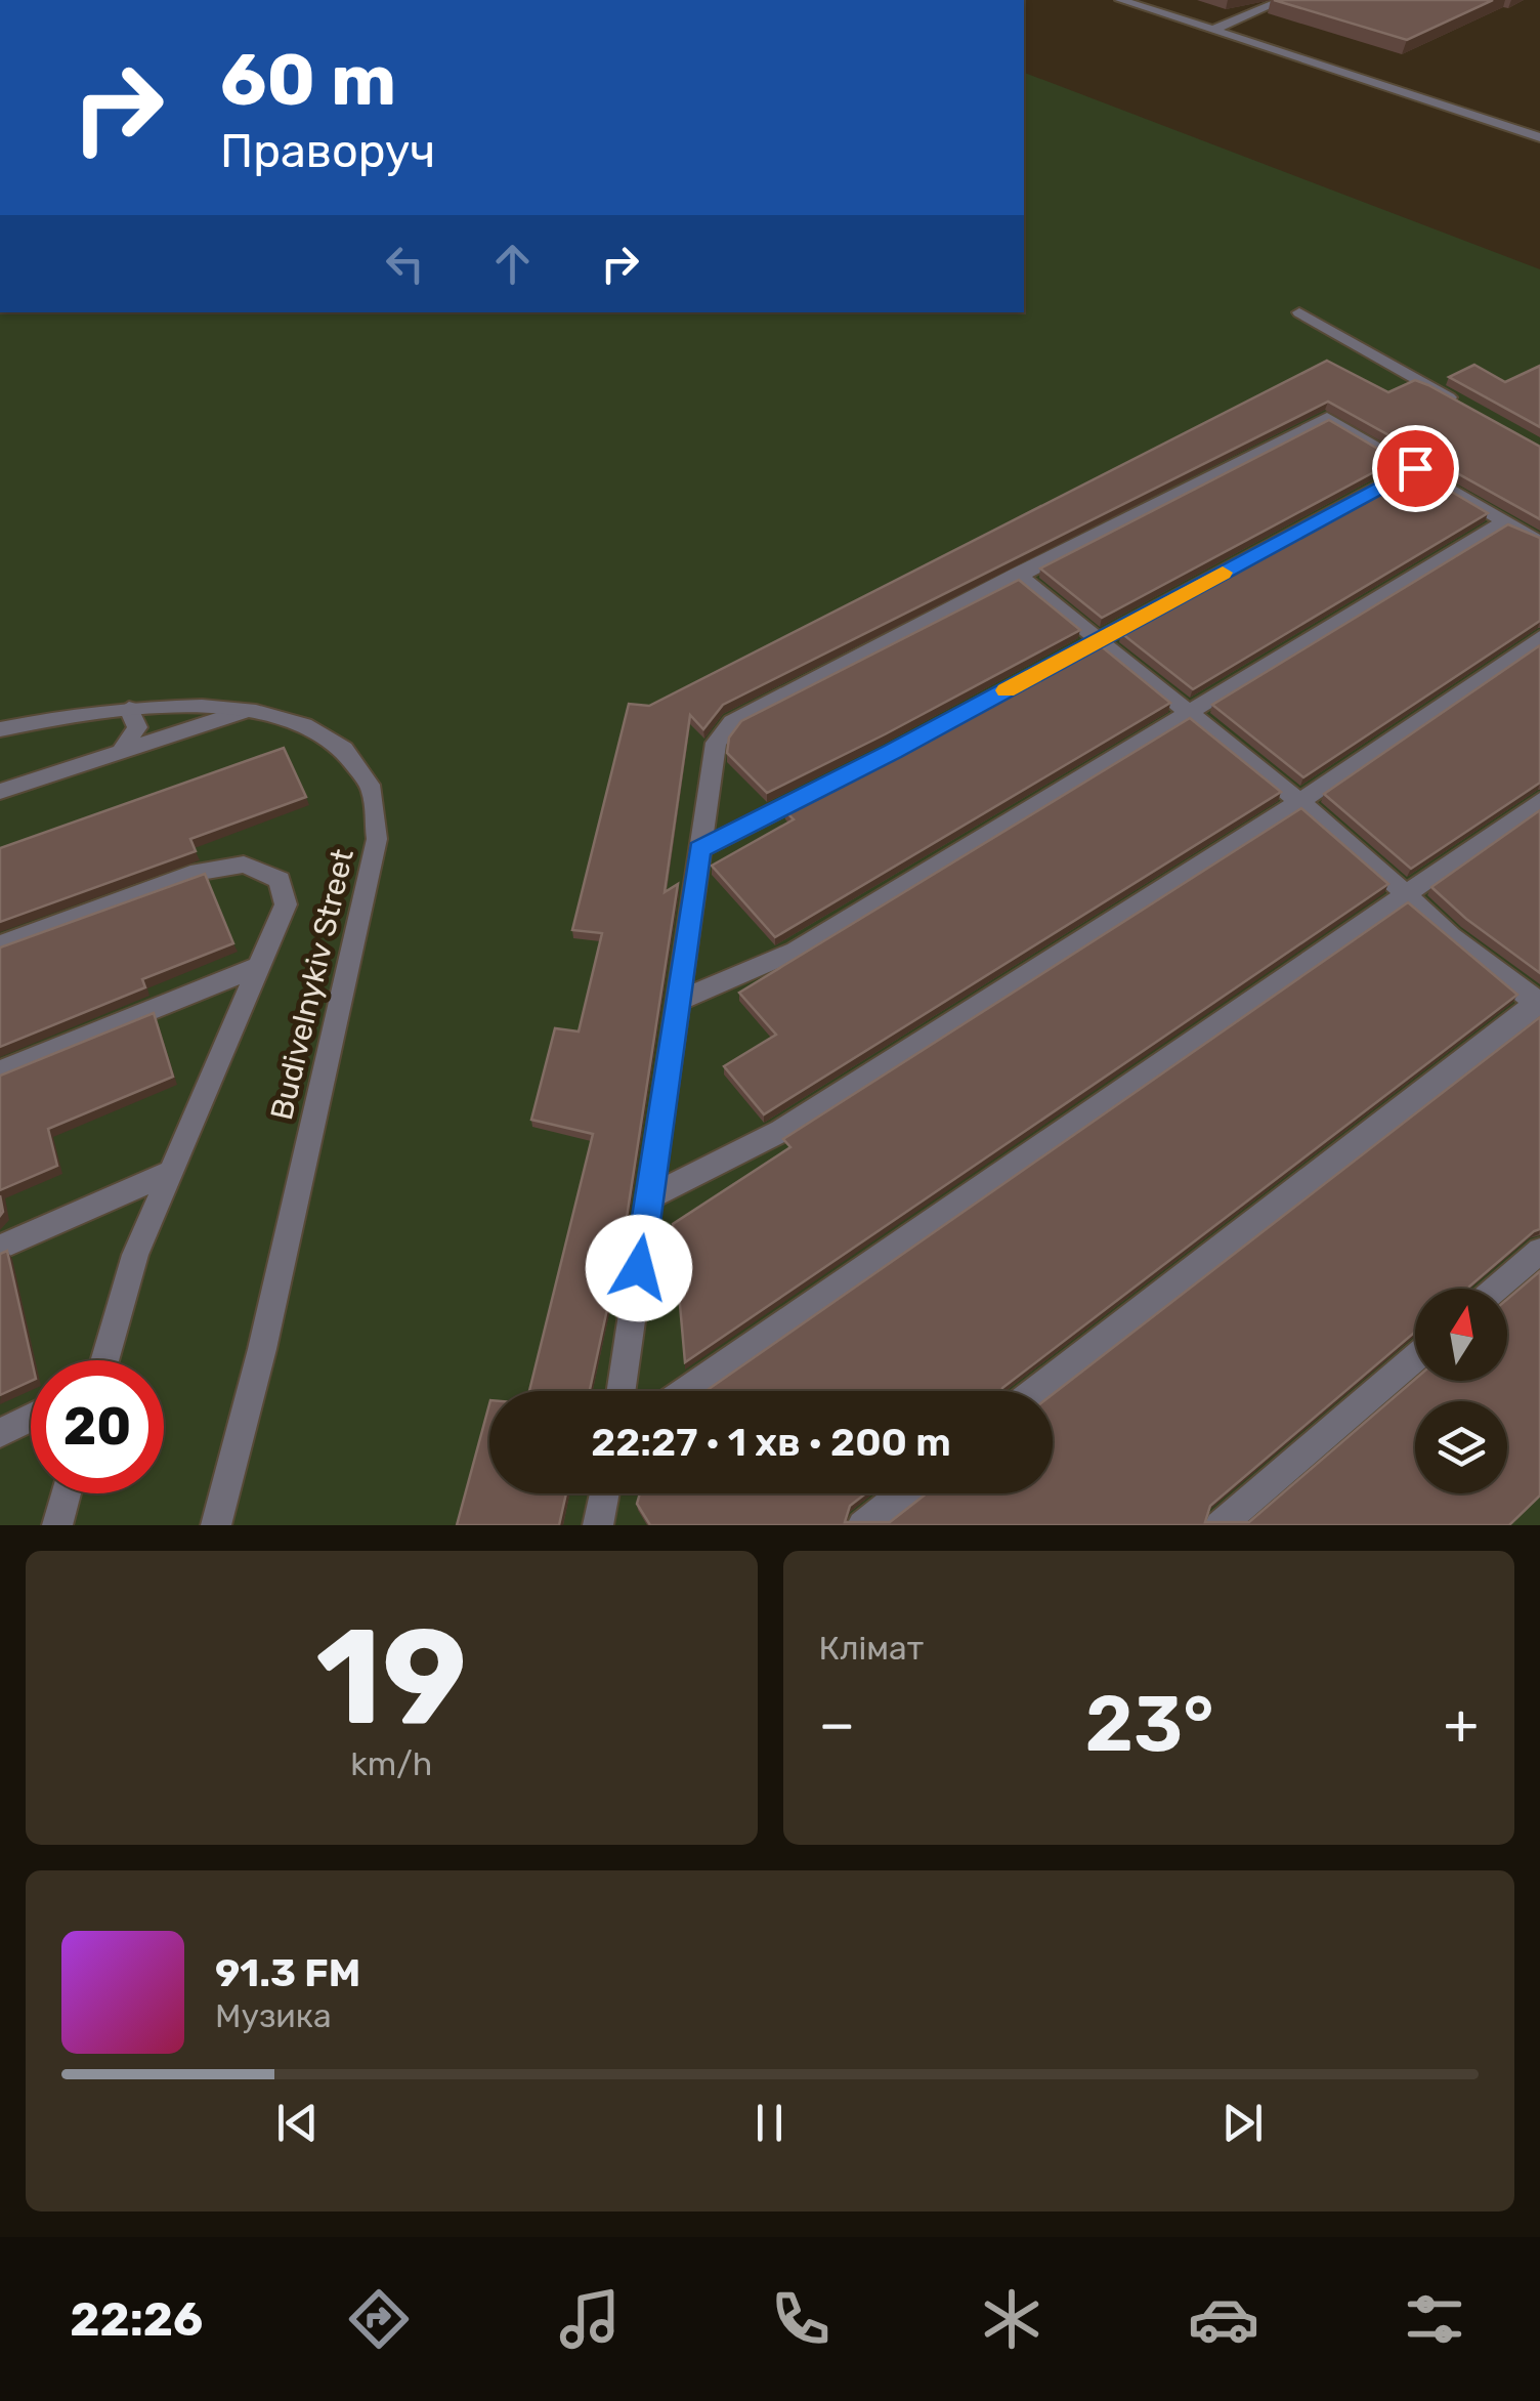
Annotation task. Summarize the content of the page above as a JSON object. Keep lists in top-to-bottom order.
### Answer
{
  "streets": {
    "street": ["Budivelnykiv Street"]
  },
  "north": "top",
  "page": {
    "turn": ["60 m", "Праворуч"],
    "limit": "20",
    "trip": "22:27 · 1 хв · 200 m",
    "tile": [
      ["19", "km/h"],
      "Клімат"
    ],
    "heat": ["−", "23°", "+"],
    "song": ["91.3 FM", "Музика"],
    "tabs": "22:26"
  }
}
